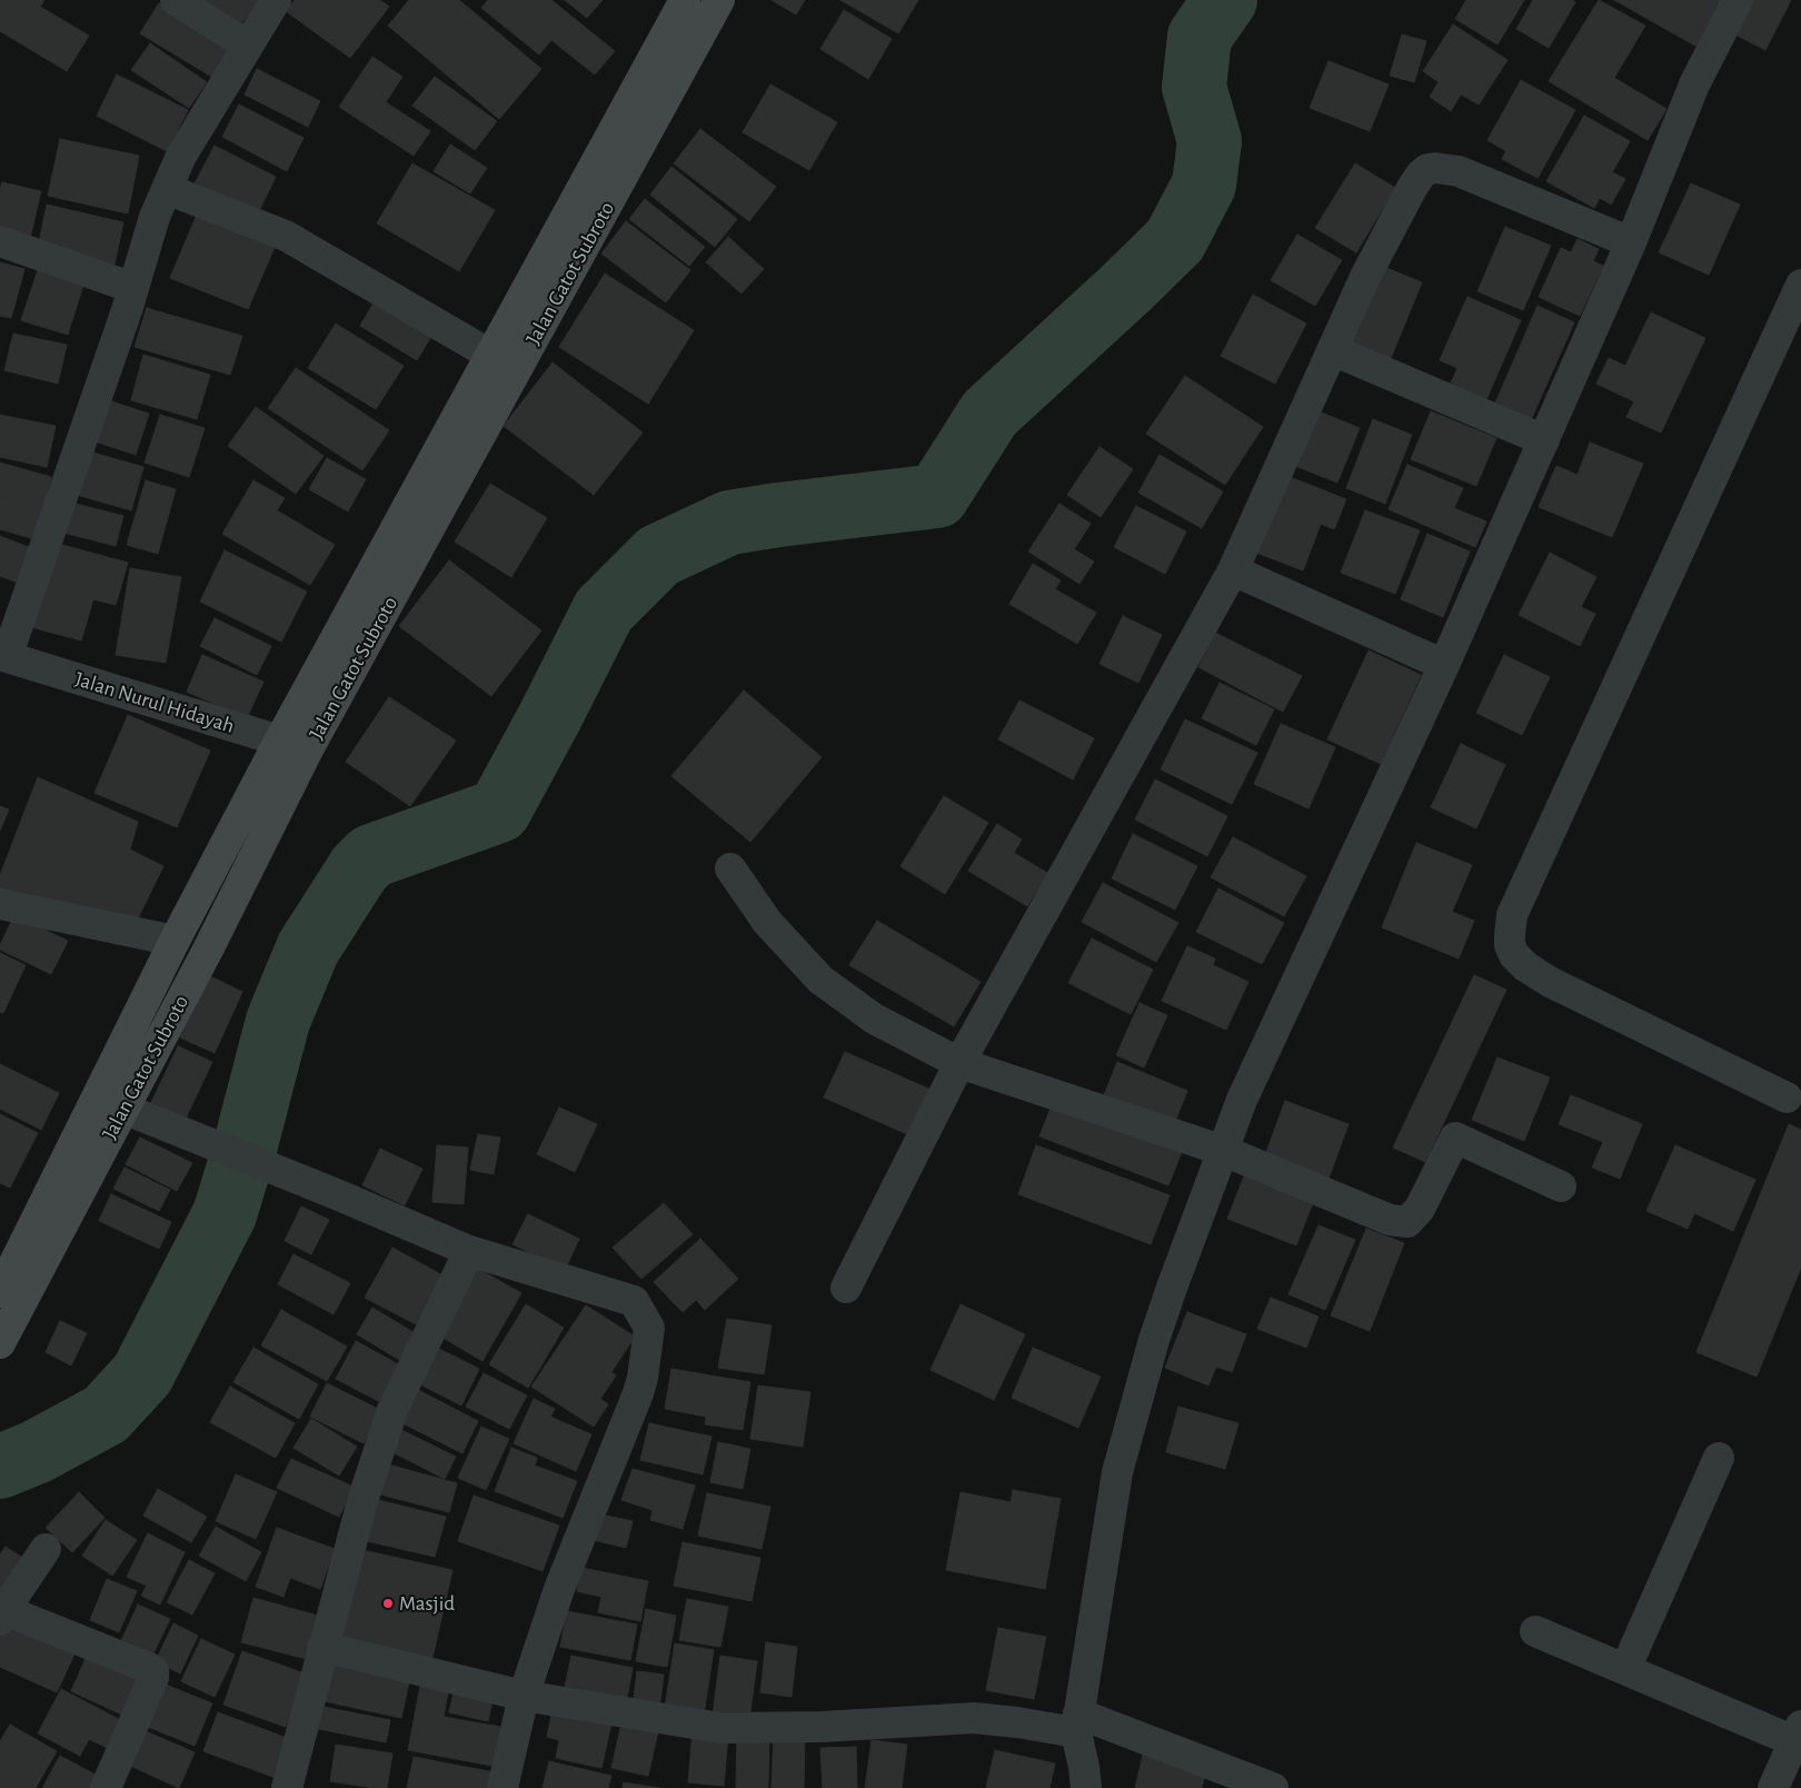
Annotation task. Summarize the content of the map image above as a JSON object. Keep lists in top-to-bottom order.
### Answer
{
  "streets": {
    "street": ["Jalan Gatot Subroto", "Jalan Nurul Hidayah"]
  },
  "crossings": [
    ["Jalan Gatot Subroto", "Jalan Nurul Hidayah"]
  ],
  "places": ["Masjid"]
}
